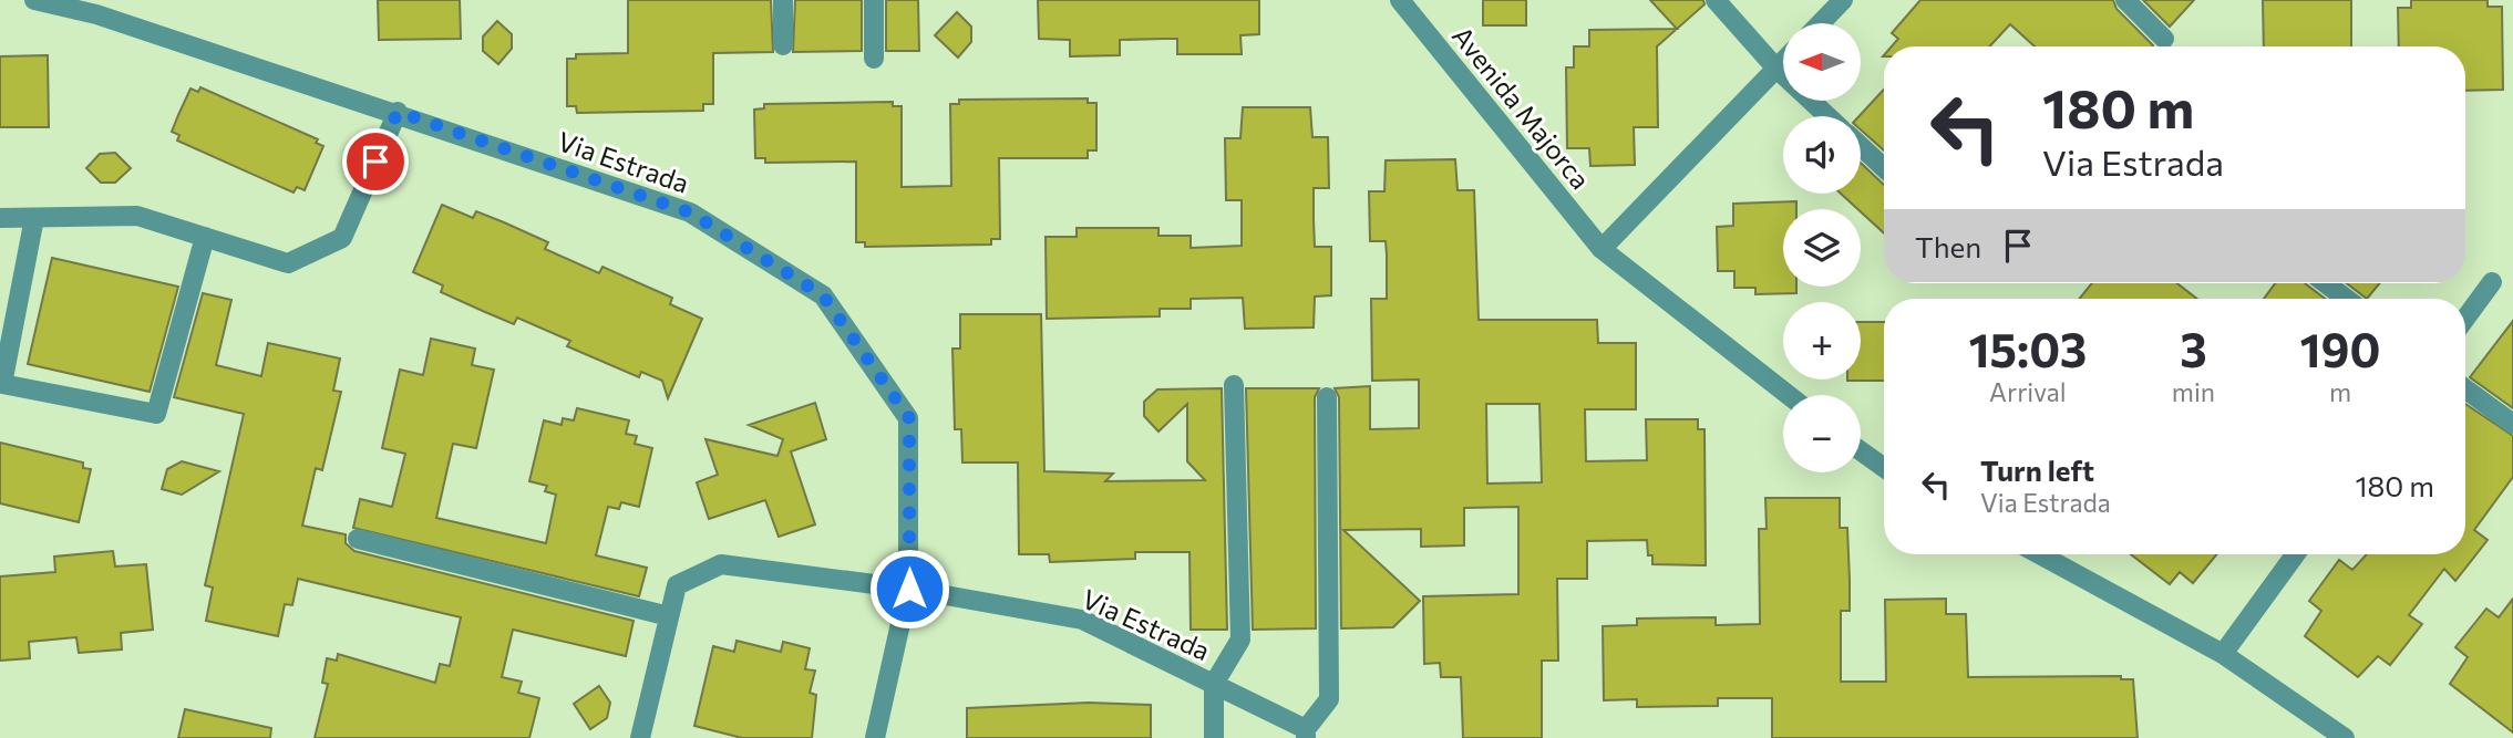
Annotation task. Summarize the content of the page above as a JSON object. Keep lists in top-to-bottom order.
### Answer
{
  "streets": {
    "street": ["Avenida Majorca", "Via Estrada"]
  },
  "north": "left",
  "page": {
    "map_buttons": ["+", "−"],
    "turn": ["180 m", "Via Estrada"],
    "then": "Then",
    "eta": [
      "15:03",
      "Arrival",
      "3",
      "min",
      "190",
      "m"
    ],
    "list": [
      {
        "name": "Turn left",
        "note": "Via Estrada",
        "value": "180 m"
      }
    ]
  }
}
